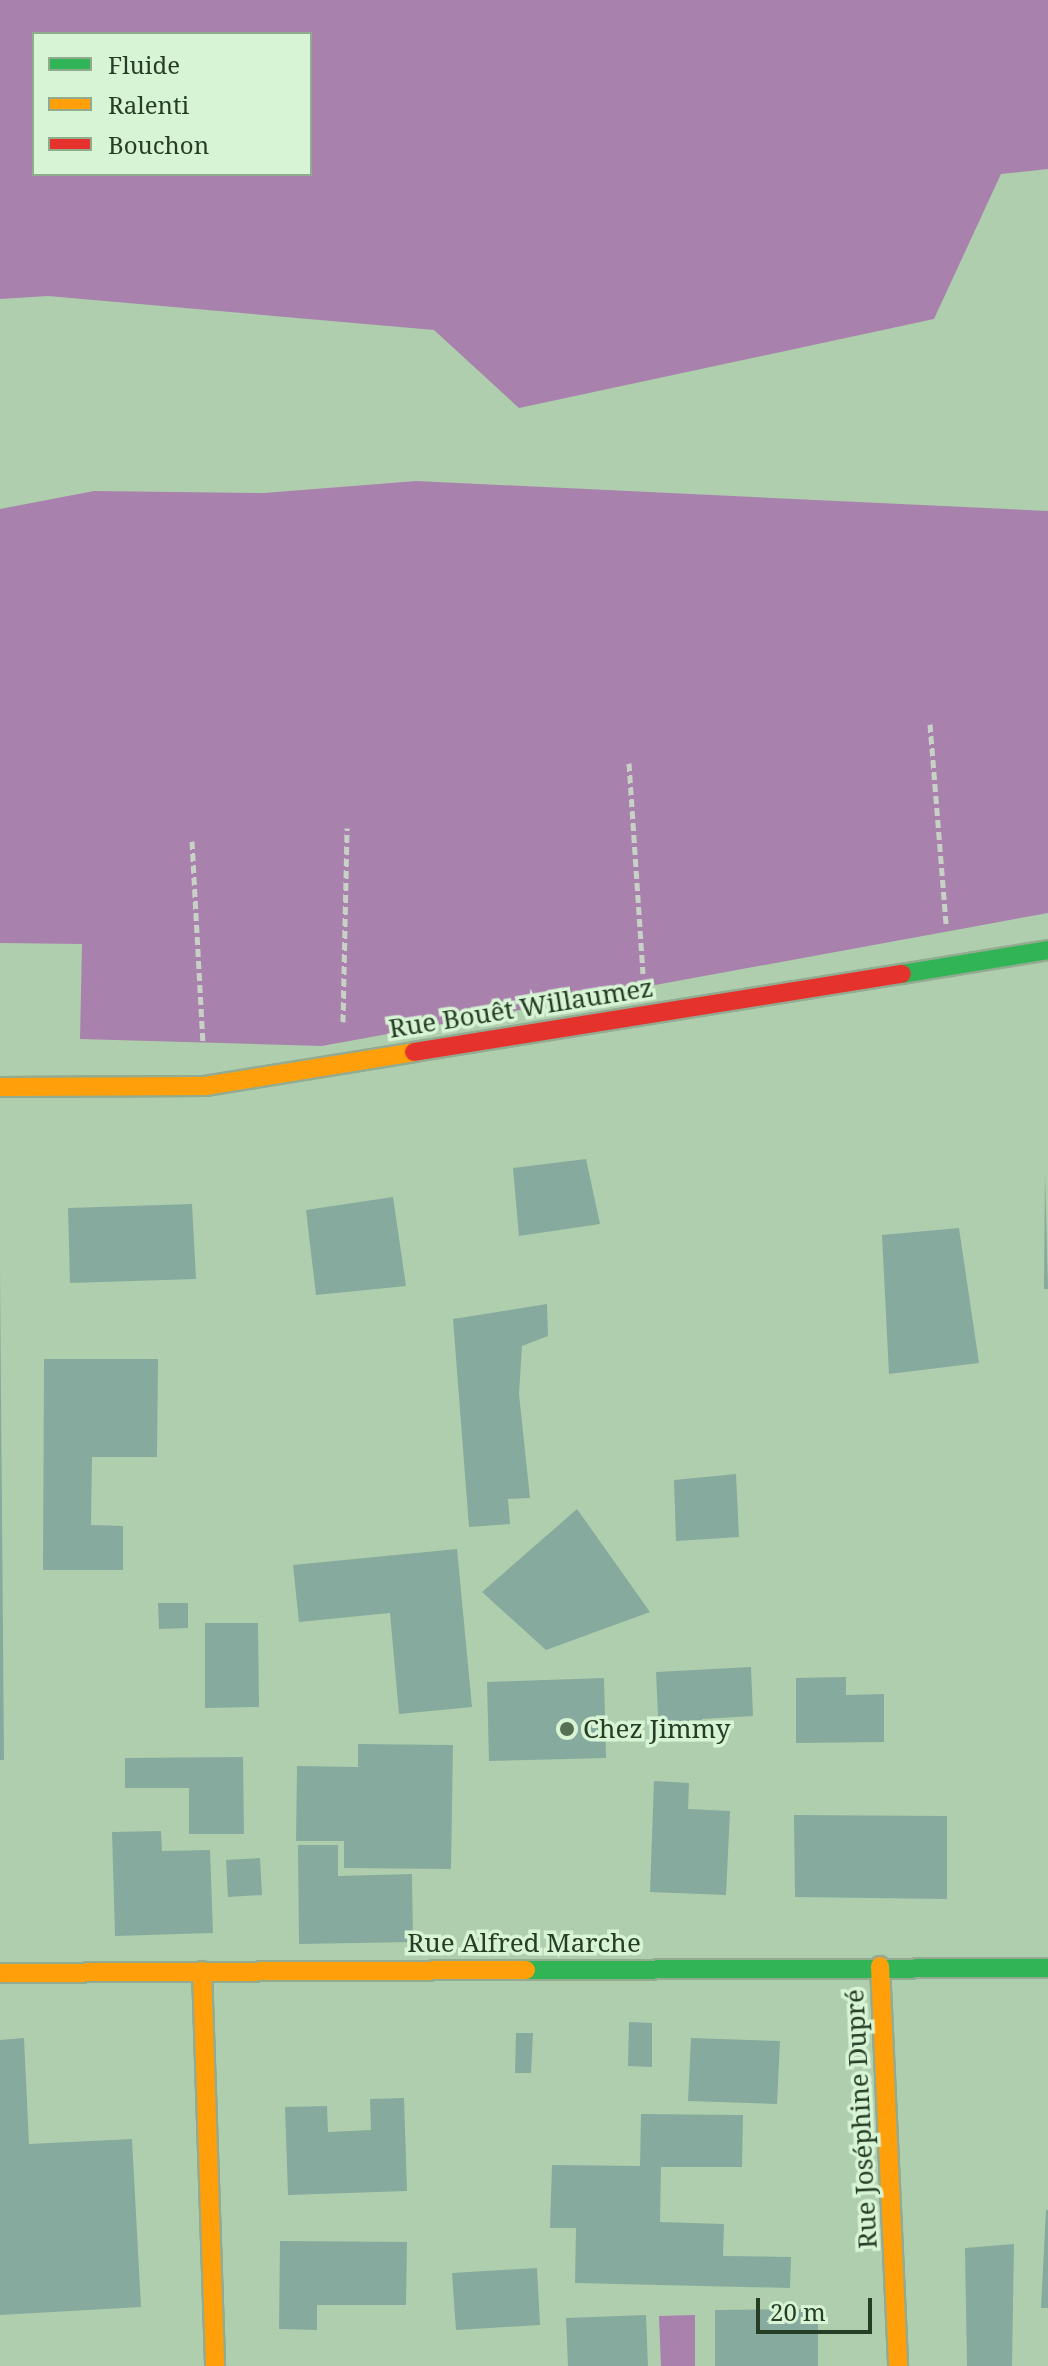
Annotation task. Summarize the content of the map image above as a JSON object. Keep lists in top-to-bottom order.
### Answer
{
  "streets": {
    "street": ["Rue Bouêt Willaumez", "Rue Alfred Marche", "Rue Joséphine Dupré"]
  },
  "crossings": [
    ["Rue Alfred Marche", "Rue Joséphine Dupré"]
  ],
  "places": ["Chez Jimmy"],
  "legend": ["Fluide", "Ralenti", "Bouchon"],
  "scale_bar": "20 m"
}
